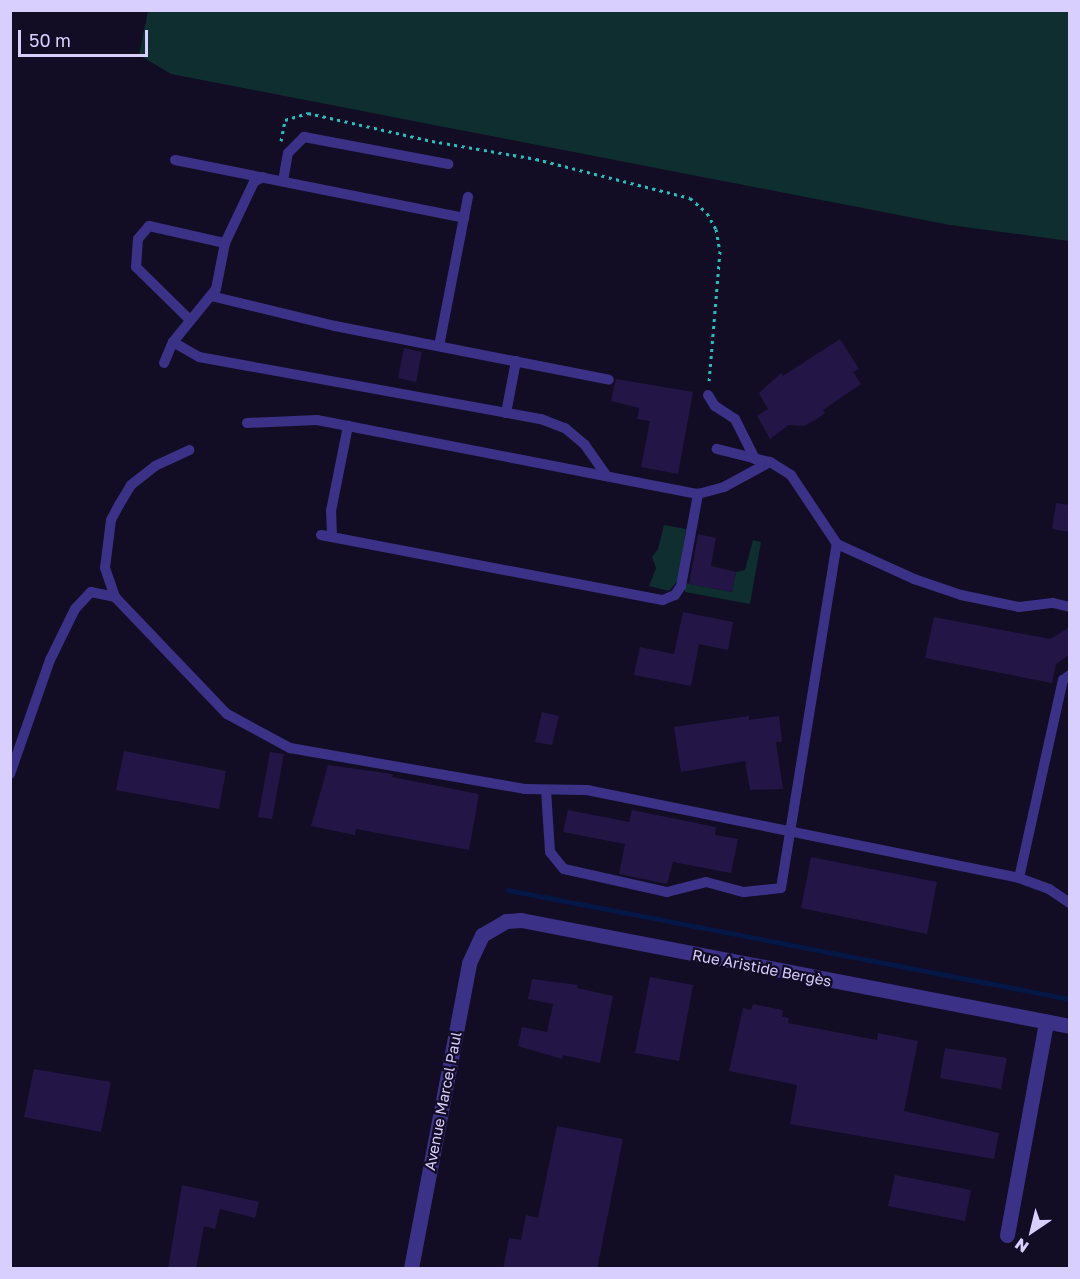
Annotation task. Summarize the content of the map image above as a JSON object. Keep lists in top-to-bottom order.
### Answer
{
  "streets": {
    "street": ["Rue Aristide Bergès", "Avenue Marcel Paul"]
  },
  "crossings": [
    ["Rue Aristide Bergès", "Avenue Marcel Paul"]
  ],
  "scale_bar": "50 m",
  "north": "bottom left"
}
